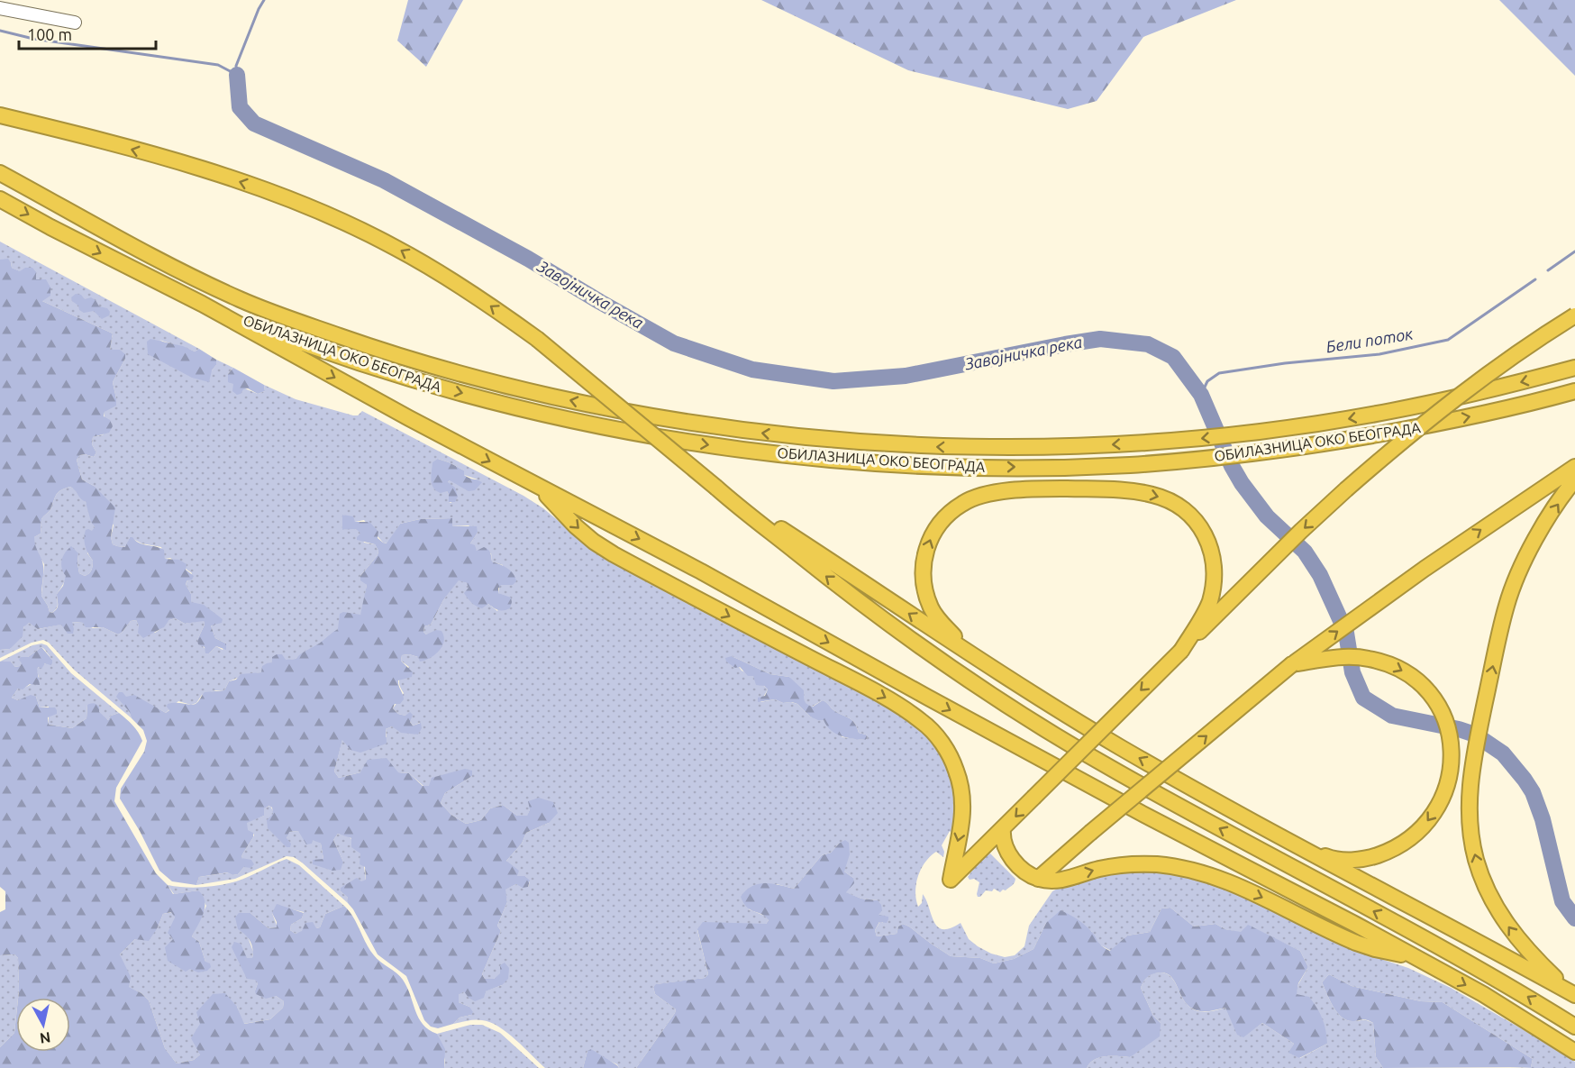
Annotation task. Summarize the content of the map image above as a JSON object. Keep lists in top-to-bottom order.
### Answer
{
  "streets": {
    "highway": ["ОБИЛАЗНИЦА ОКО БЕОГРАДА"]
  },
  "water": ["Завојничка река", "Бели поток"],
  "scale_bar": "100 m",
  "north": "bottom"
}
